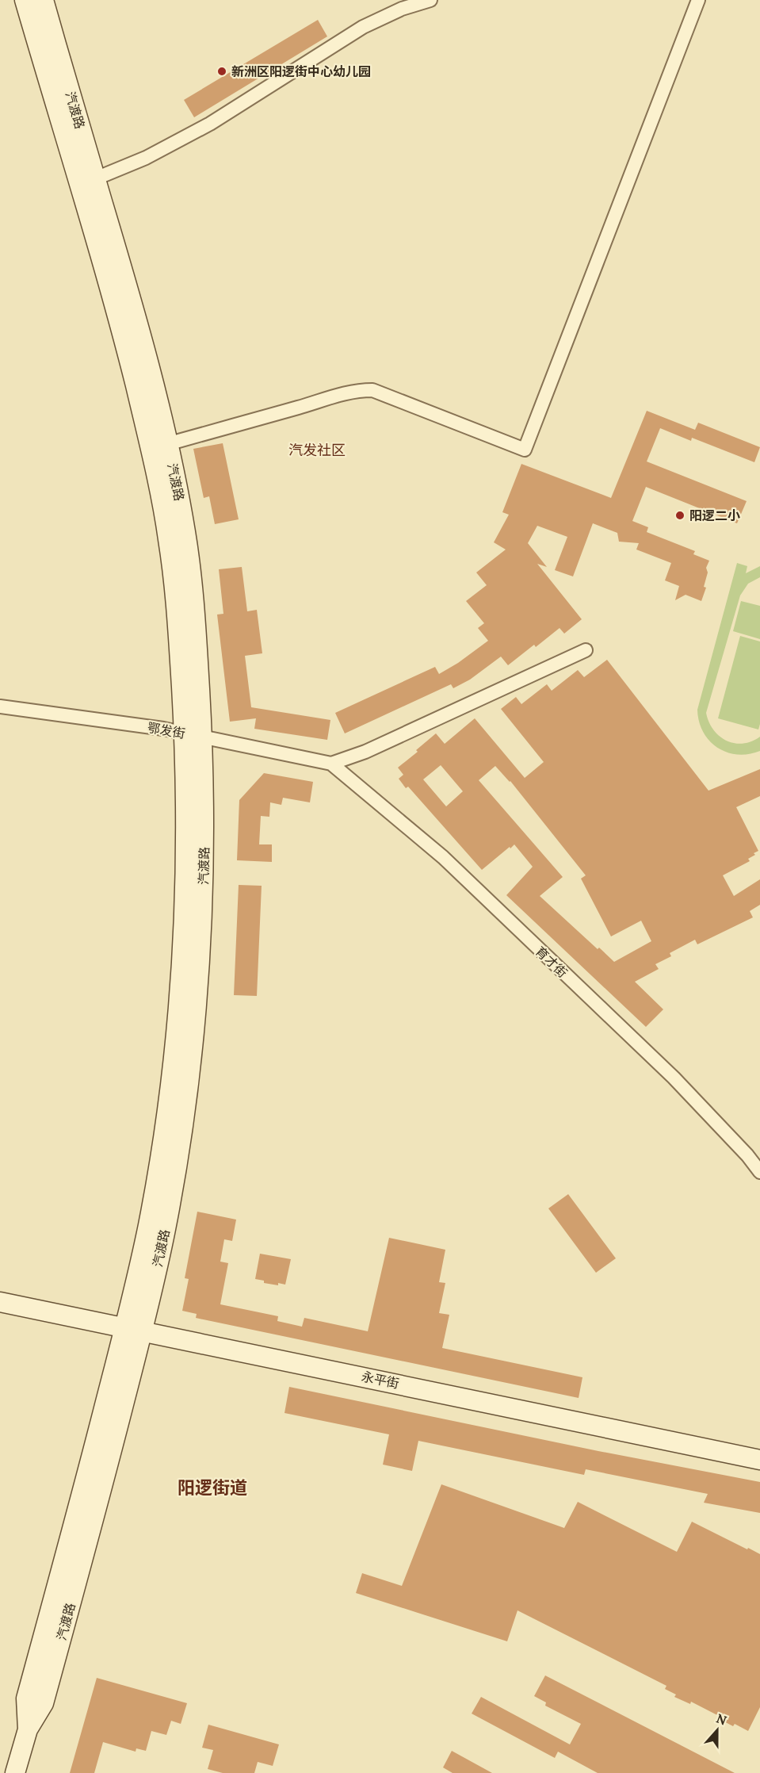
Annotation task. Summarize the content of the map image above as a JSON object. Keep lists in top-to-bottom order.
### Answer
{
  "streets": {
    "street": [
      "汽渡路",
      "鄂发街",
      "育才街",
      "永平街"
    ]
  },
  "crossings": [
    ["汽渡路", "鄂发街"],
    ["汽渡路", "永平街"],
    ["鄂发街", "育才街"]
  ],
  "districts": ["汽发社区", "阳逻街道"],
  "places": ["新洲区阳逻街中心幼儿园", "阳逻二小"],
  "north": "top"
}
